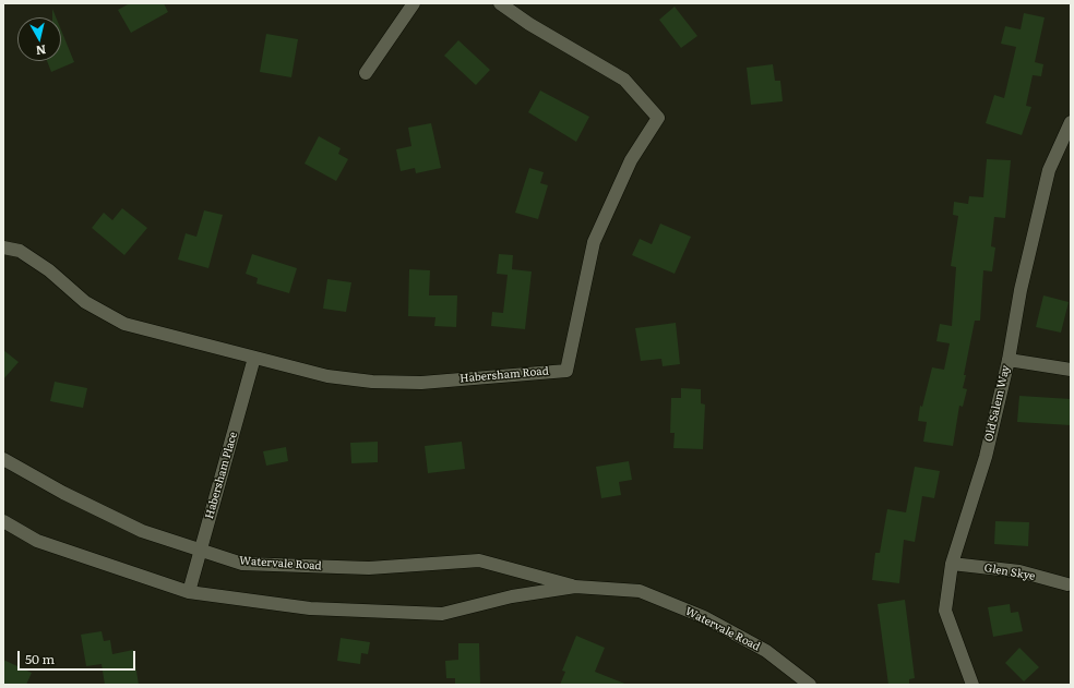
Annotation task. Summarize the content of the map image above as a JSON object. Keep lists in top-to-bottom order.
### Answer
{
  "streets": {
    "street": [
      "Habersham Road",
      "Old Salem Way",
      "Habersham Place",
      "Watervale Road",
      "Glen Skye"
    ]
  },
  "crossings": [
    ["Habersham Road", "Habersham Place"],
    ["Old Salem Way", "Glen Skye"],
    ["Habersham Place", "Watervale Road"]
  ],
  "scale_bar": "50 m",
  "north": "bottom"
}
